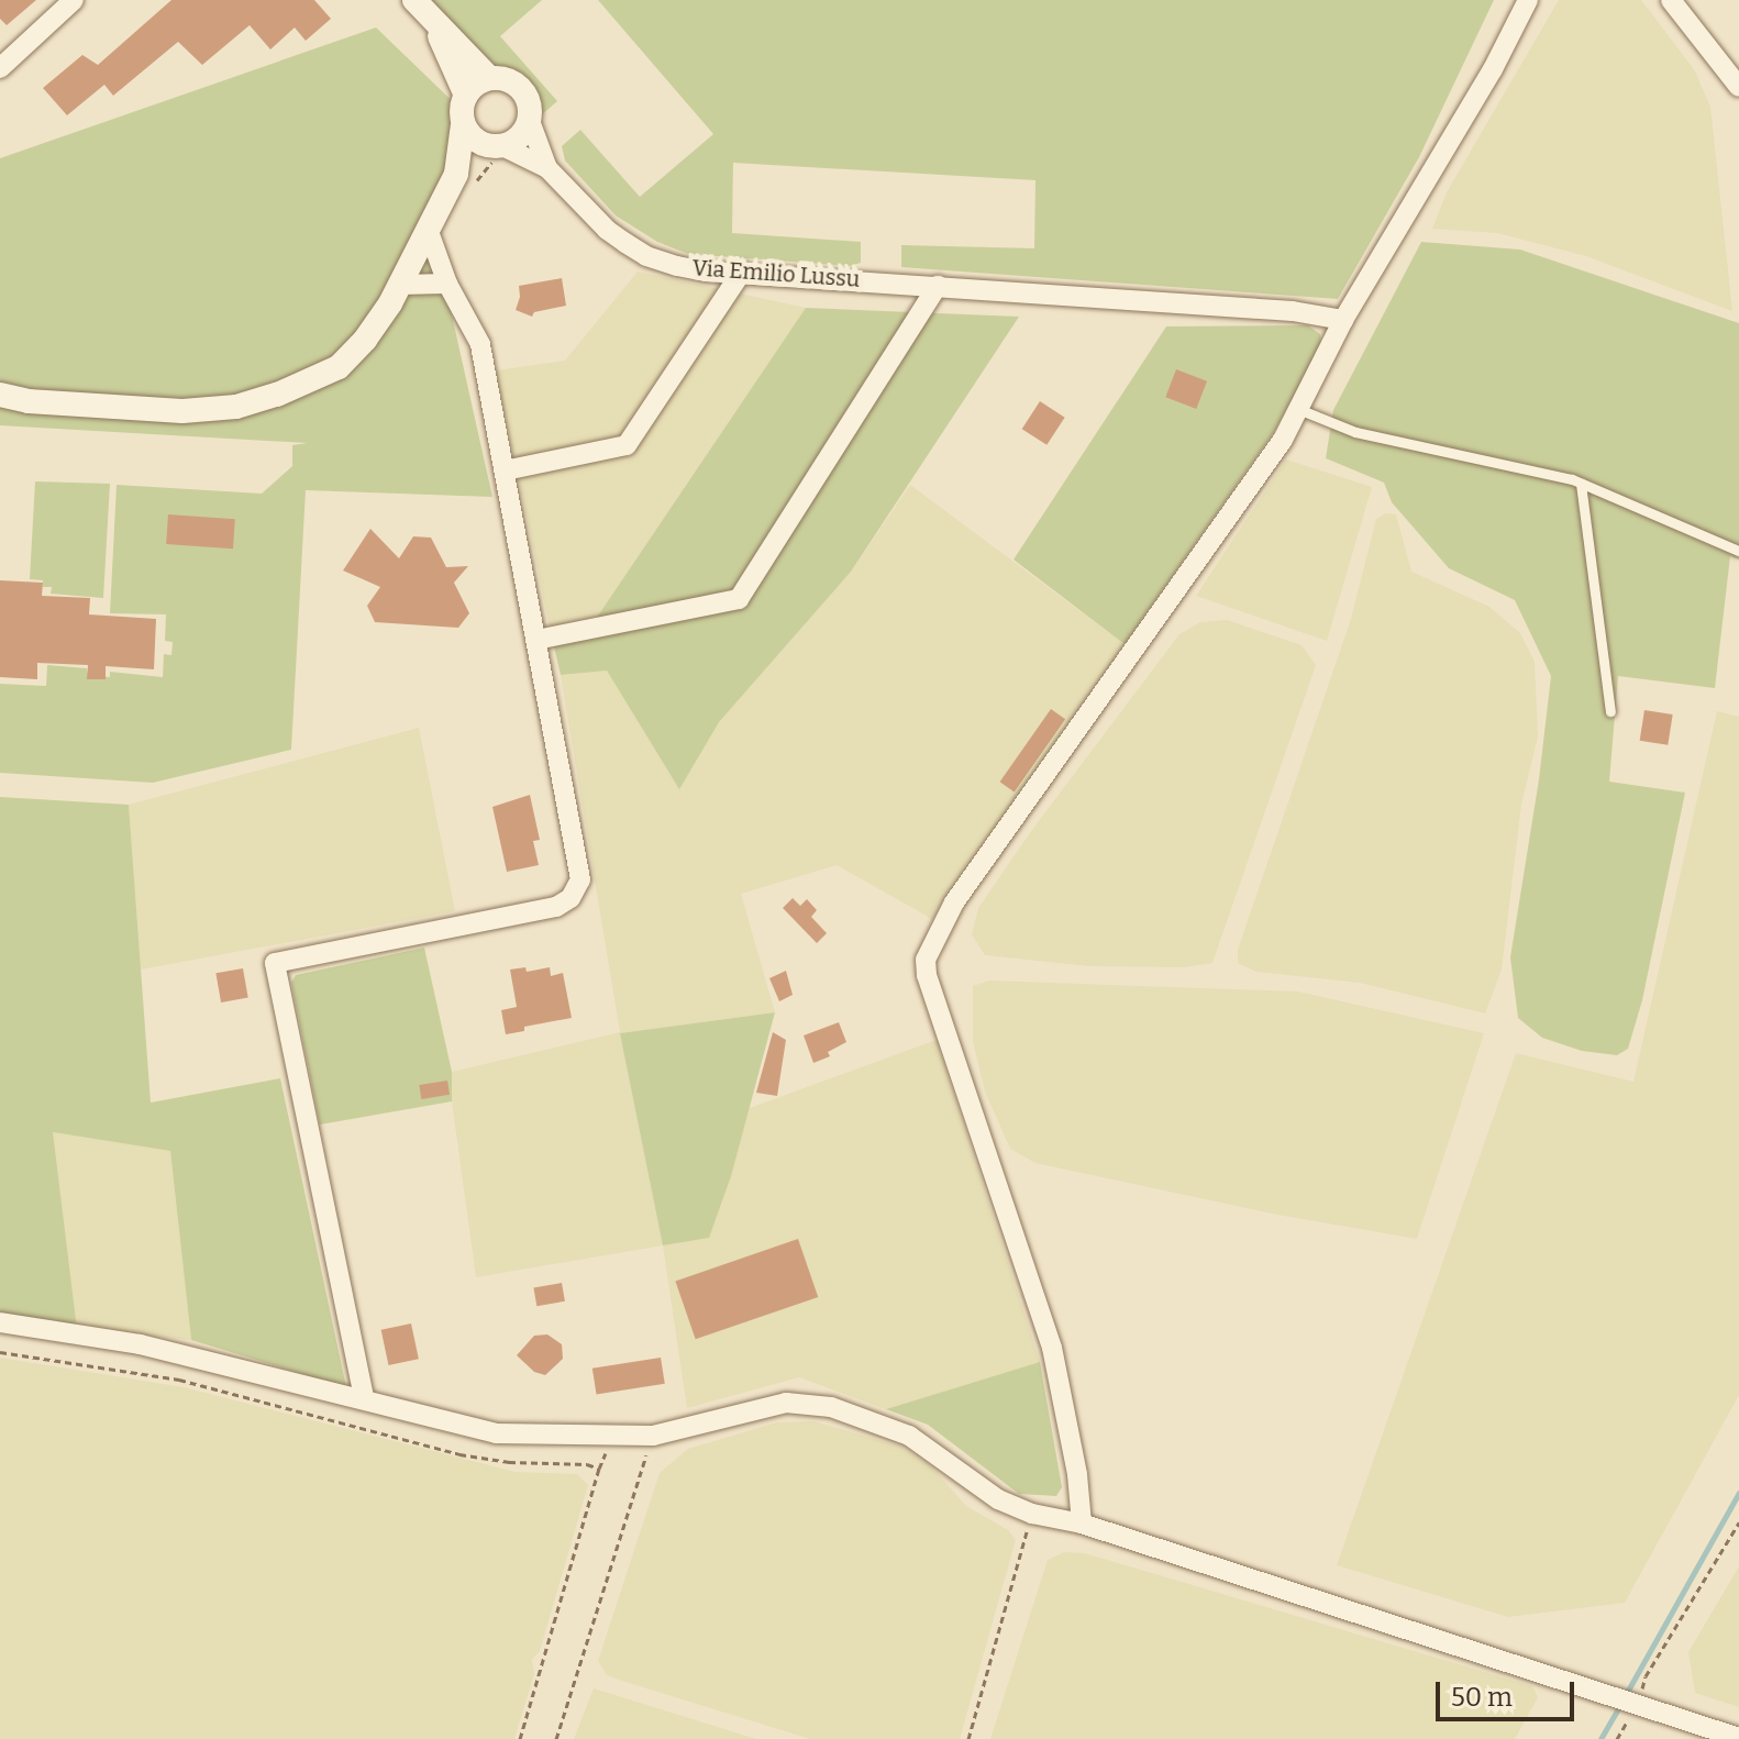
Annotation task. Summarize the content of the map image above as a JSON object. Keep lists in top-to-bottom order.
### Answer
{
  "streets": {
    "street": ["Via Emilio Lussu"]
  },
  "scale_bar": "50 m"
}
